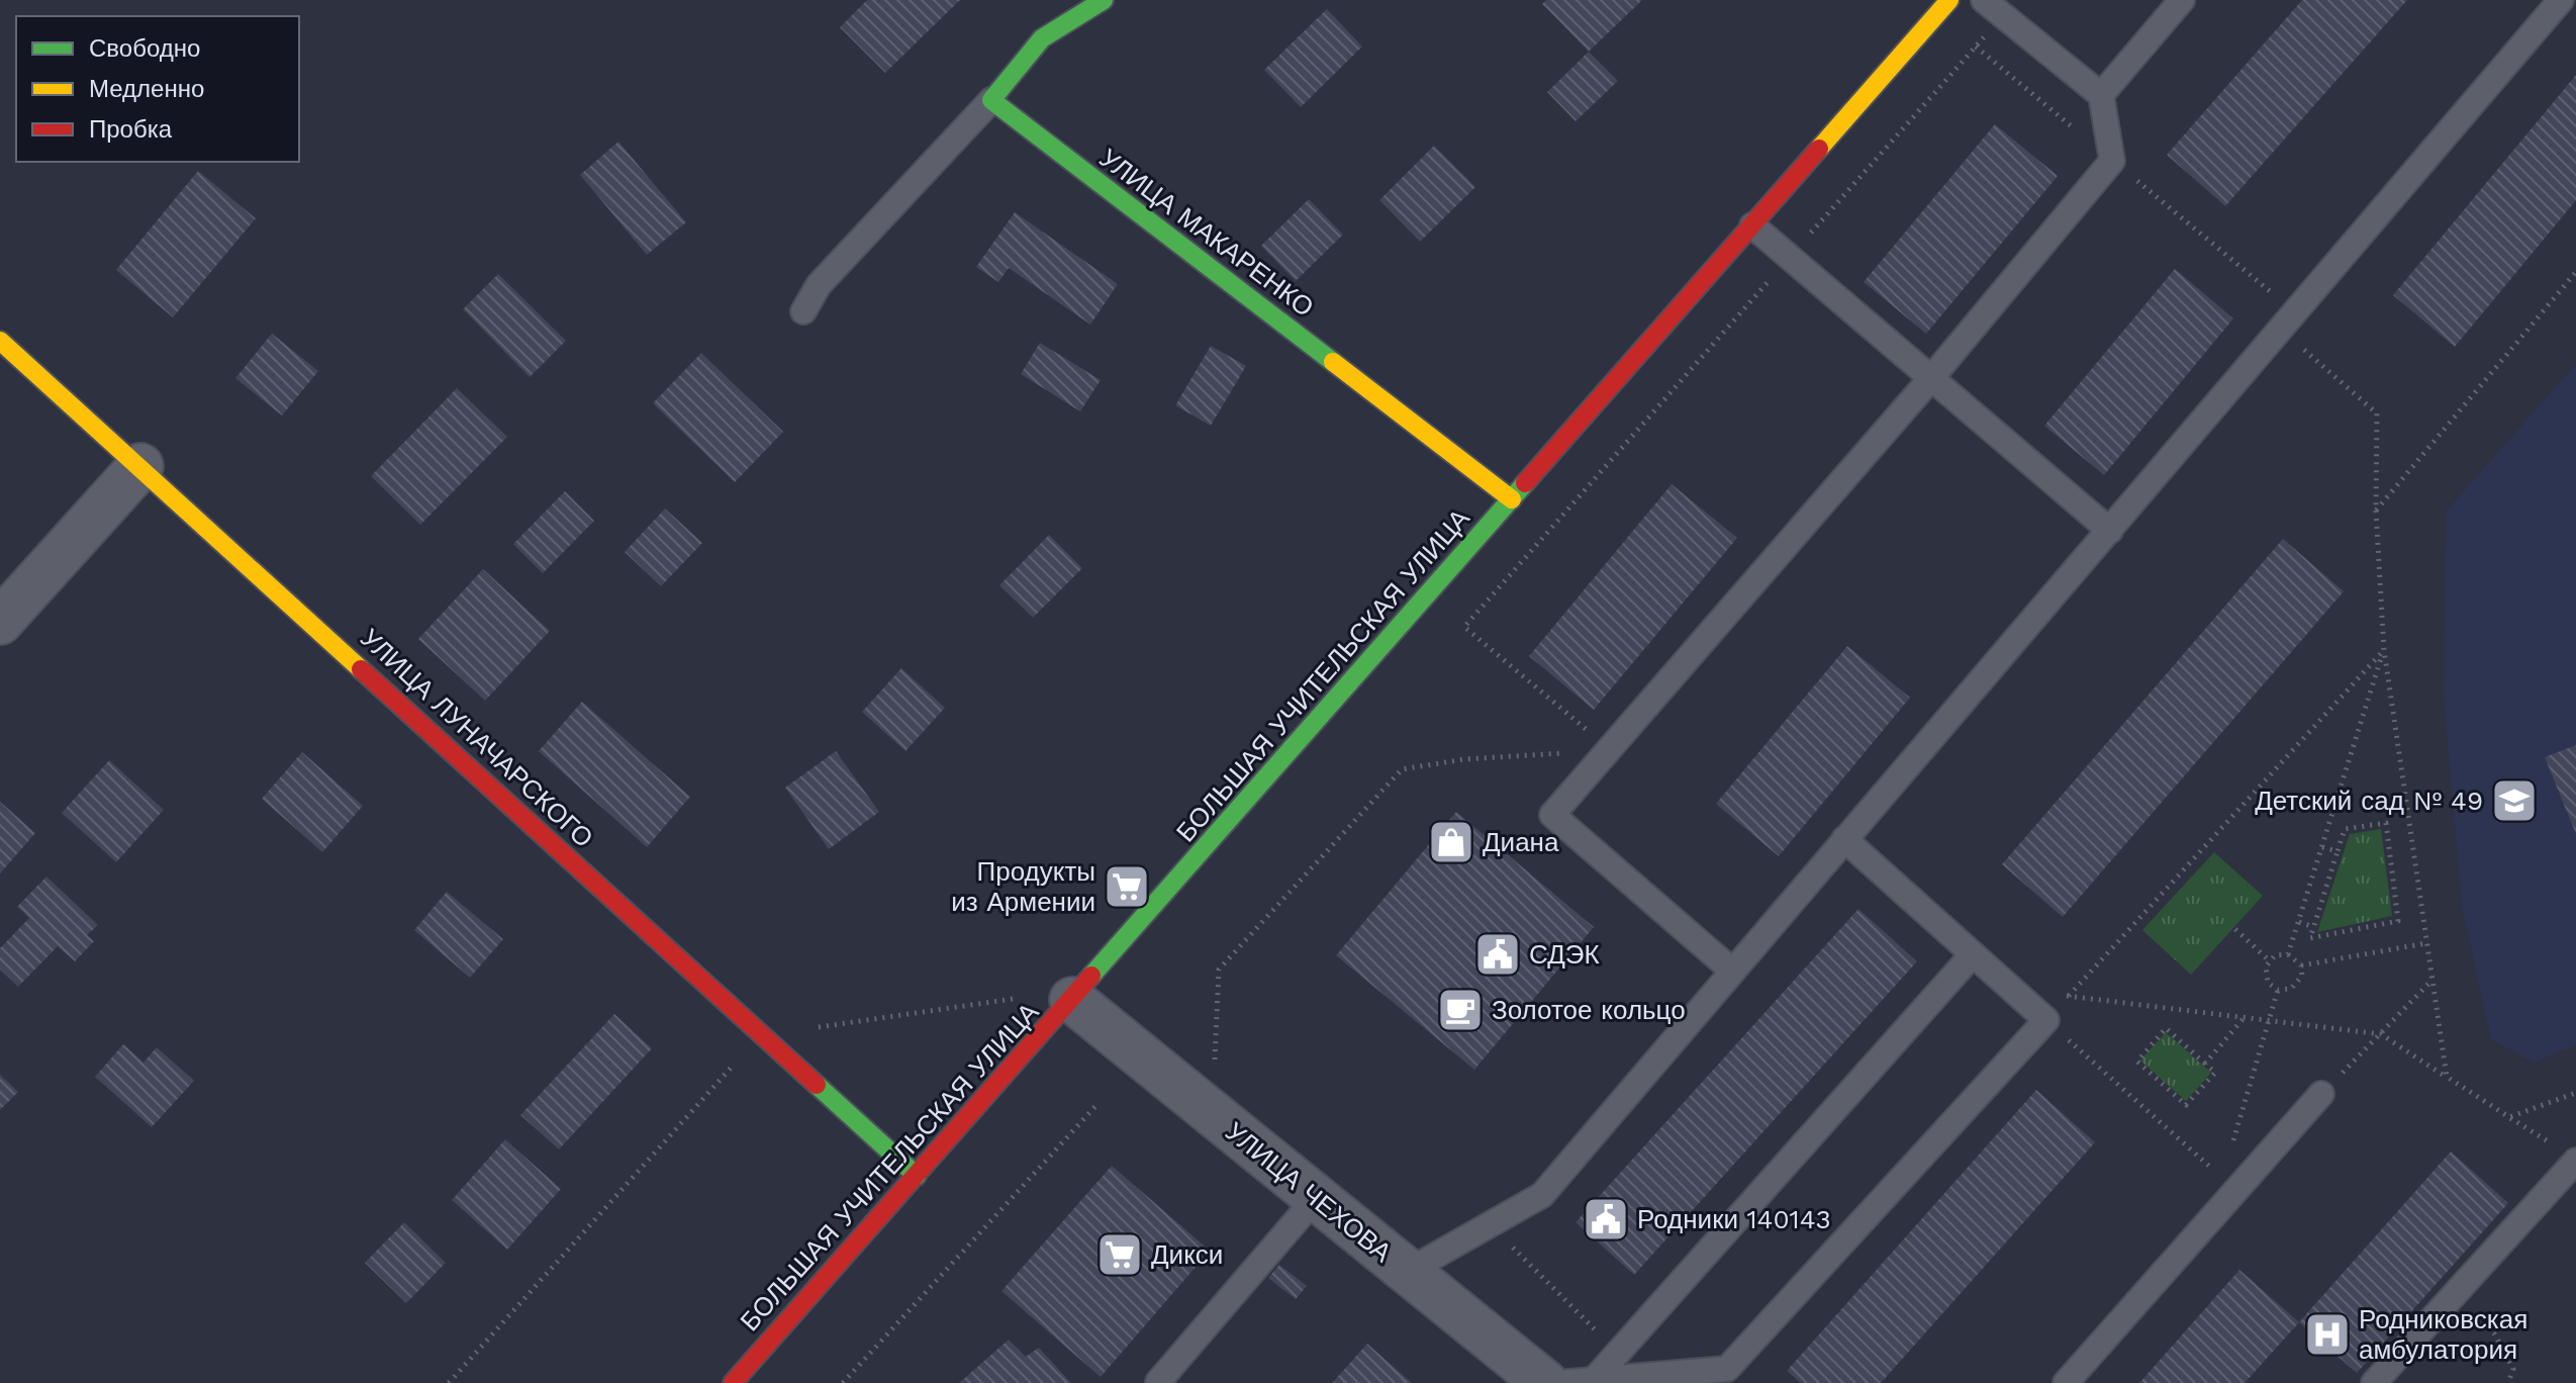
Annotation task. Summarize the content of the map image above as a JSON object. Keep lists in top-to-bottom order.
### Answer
{
  "streets": {
    "street": [
      "УЛИЦА МАКАРЕНКО",
      "БОЛЬШАЯ УЧИТЕЛЬСКАЯ УЛИЦА",
      "УЛИЦА ЛУНАЧАРСКОГО",
      "УЛИЦА ЧЕХОВА"
    ]
  },
  "crossings": [
    ["УЛИЦА МАКАРЕНКО", "БОЛЬШАЯ УЧИТЕЛЬСКАЯ УЛИЦА"],
    ["БОЛЬШАЯ УЧИТЕЛЬСКАЯ УЛИЦА", "УЛИЦА ЛУНАЧАРСКОГО"],
    ["БОЛЬШАЯ УЧИТЕЛЬСКАЯ УЛИЦА", "УЛИЦА ЧЕХОВА"]
  ],
  "places": {
    "school or university": ["Детский сад № 49"],
    "shop": ["Диана"],
    "supermarket": ["Продукты из Армении", "Дикси"],
    "public building": ["СДЭК", "Родники 140143"],
    "cafe": ["Золотое кольцо"],
    "hospital": ["Родниковская амбулатория"]
  },
  "legend": ["Свободно", "Медленно", "Пробка"]
}
